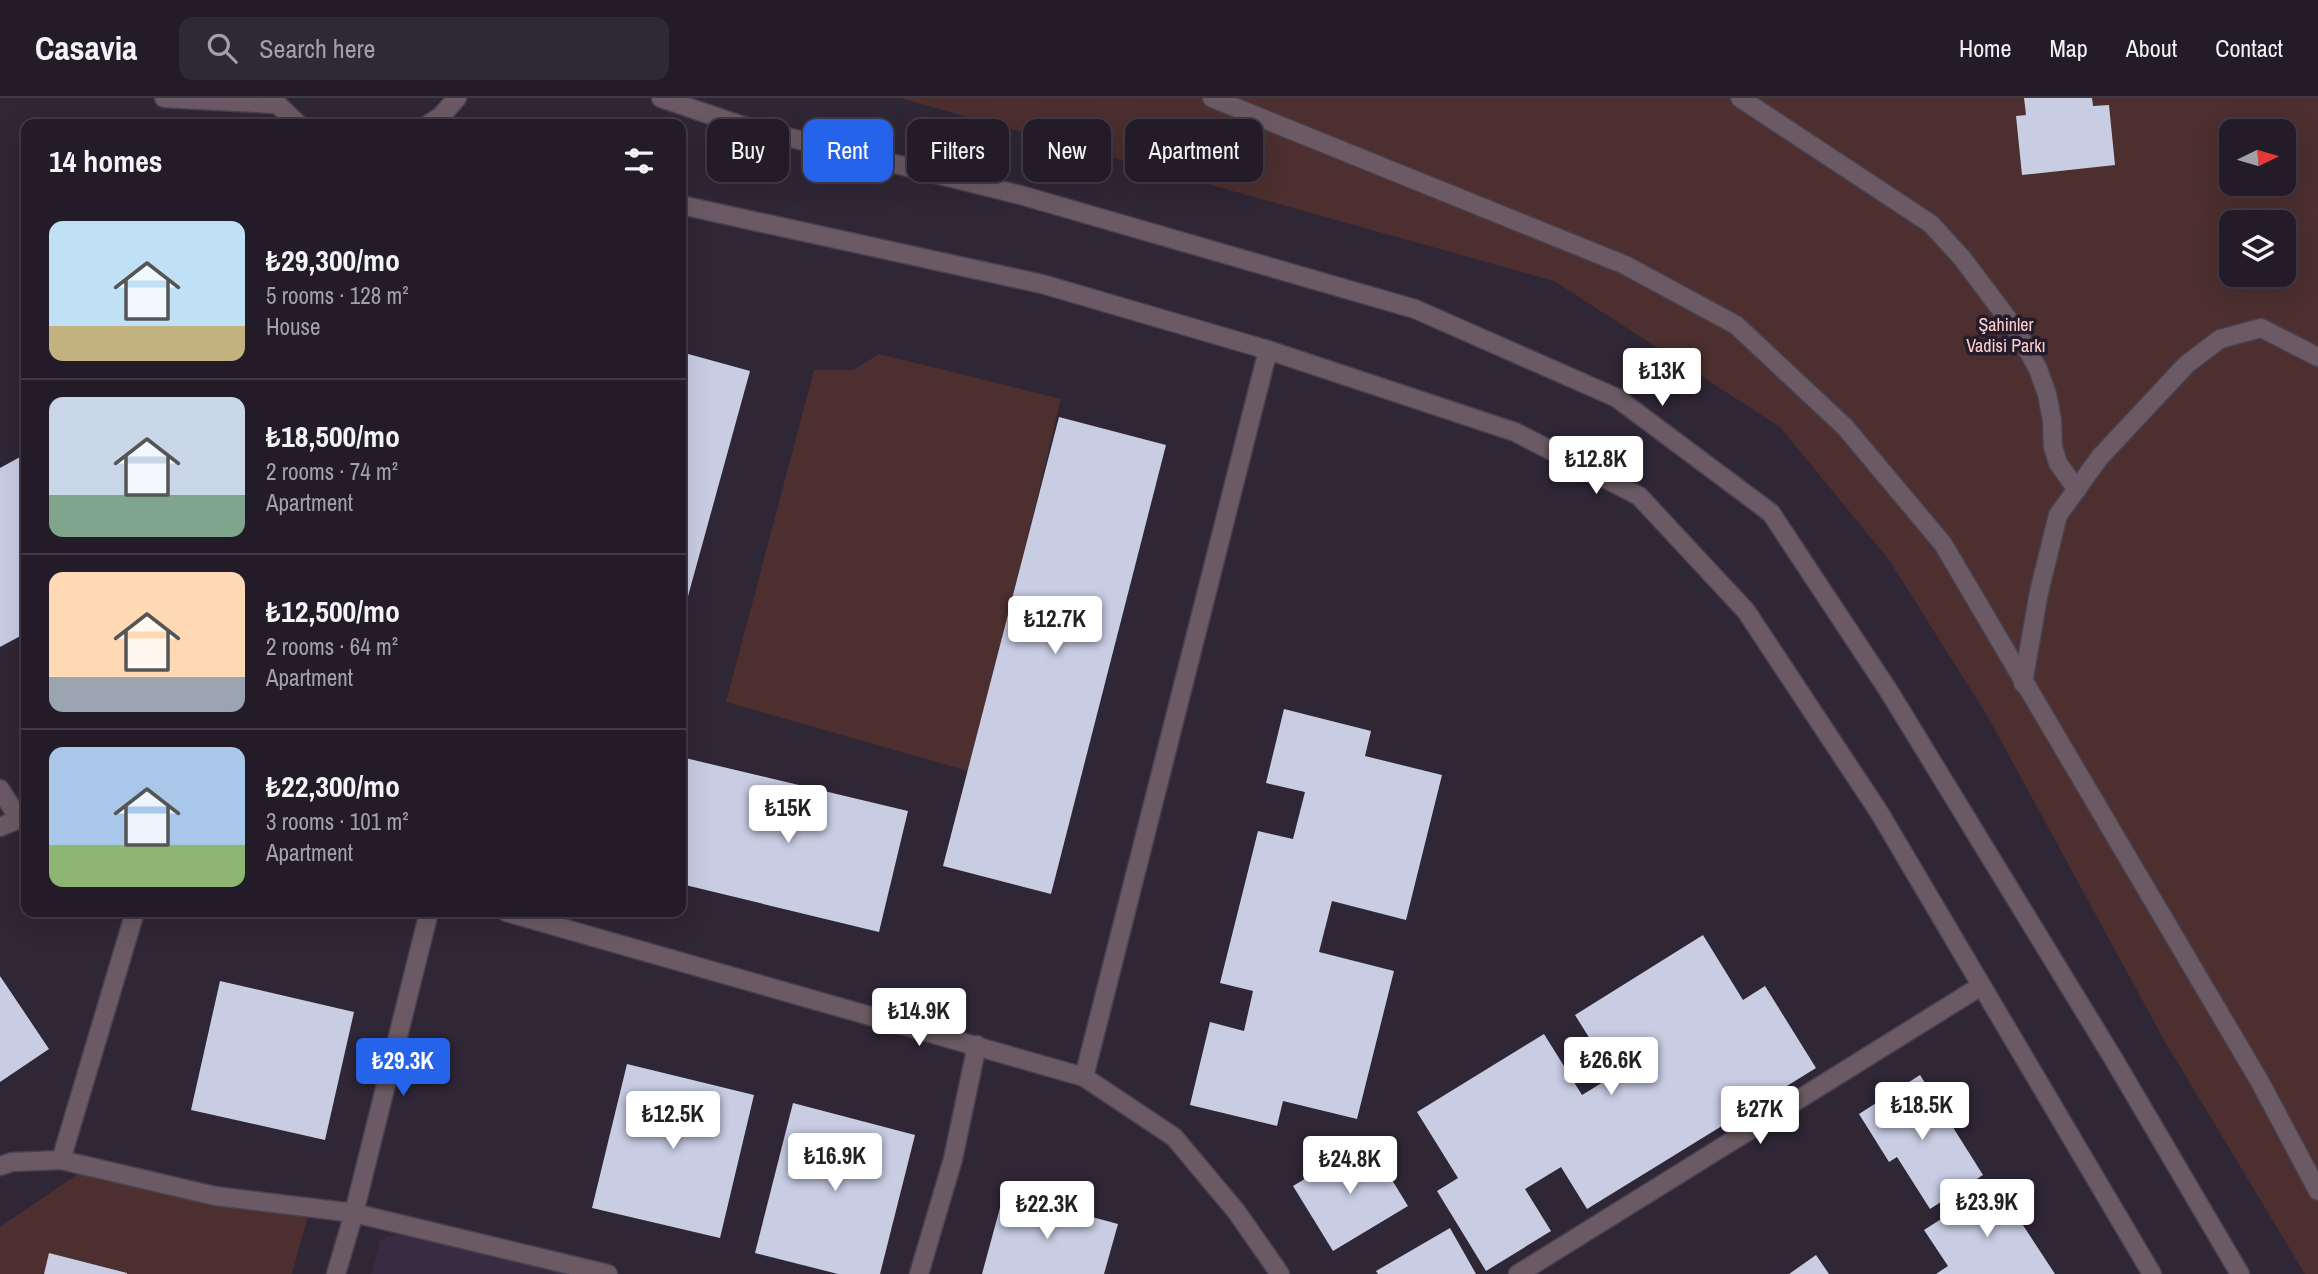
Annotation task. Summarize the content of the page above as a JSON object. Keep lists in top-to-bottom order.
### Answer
{
  "parks": ["Şahinler Vadisi Parkı"],
  "north": "right",
  "page": {
    "header": "Casavia",
    "search": "Search here",
    "nav": [
      "Home",
      "Map",
      "About",
      "Contact"
    ],
    "chip": [
      "Buy",
      "Rent",
      "Filters",
      "New",
      "Apartment"
    ],
    "heading": "14 homes",
    "list": [
      {
        "name": "₺29,300/mo",
        "note": "5 rooms · 128 m² · House"
      },
      {
        "name": "₺18,500/mo",
        "note": "2 rooms · 74 m² · Apartment"
      },
      {
        "name": "₺12,500/mo",
        "note": "2 rooms · 64 m² · Apartment"
      },
      {
        "name": "₺22,300/mo",
        "note": "3 rooms · 101 m² · Apartment"
      }
    ],
    "price": [
      "₺13K",
      "₺12.8K",
      "₺12.7K",
      "₺15K",
      "₺14.9K",
      "₺26.6K",
      "₺29.3K",
      "₺18.5K",
      "₺27K",
      "₺12.5K",
      "₺16.9K",
      "₺24.8K",
      "₺23.9K",
      "₺22.3K"
    ]
  }
}
